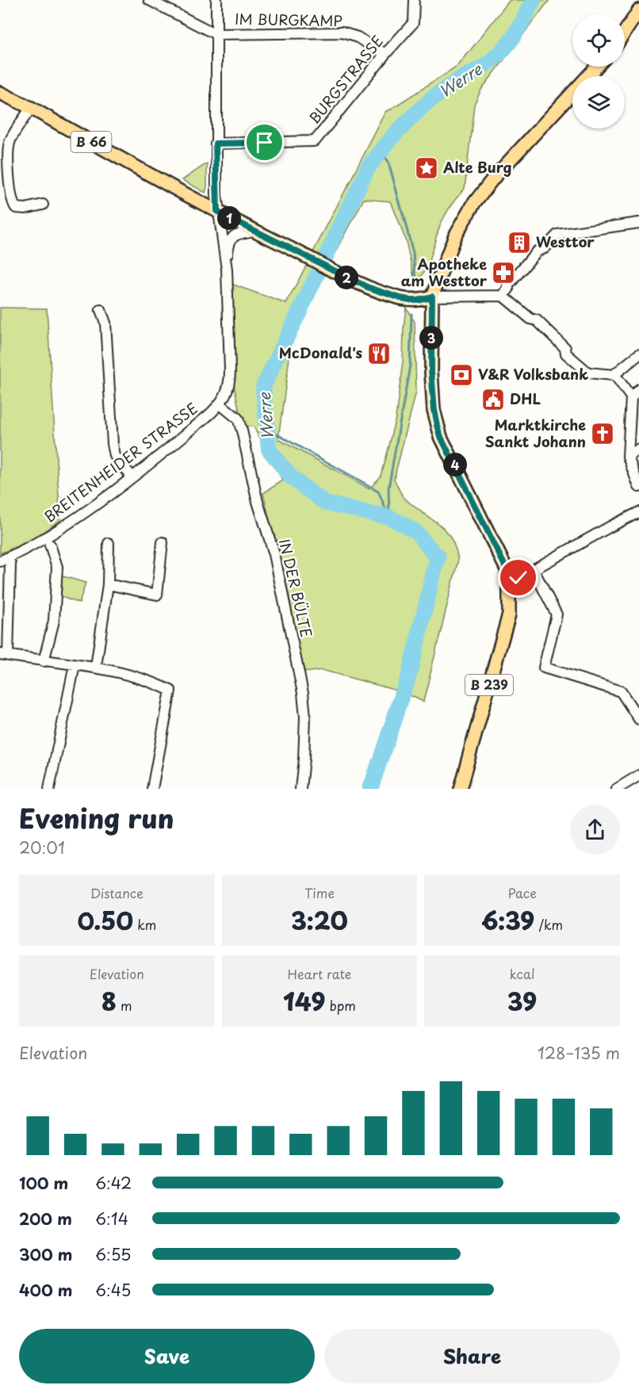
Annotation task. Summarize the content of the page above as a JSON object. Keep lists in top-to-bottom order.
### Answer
{
  "streets": {
    "main road": ["B 66", "B 239"],
    "street": [
      "IM BURGKAMP",
      "BURGSTRASSE",
      "BREITENHEIDER STRASSE",
      "IN DER BÜLTE"
    ]
  },
  "crossings": [
    ["IM BURGKAMP", "BURGSTRASSE"],
    ["B 66", "B 239"],
    ["BREITENHEIDER STRASSE", "IN DER BÜLTE"]
  ],
  "water": ["Werre"],
  "places": {
    "place": ["Alte Burg"],
    "building": ["Westtor"],
    "pharmacy": ["Apotheke am Westtor"],
    "restaurant": ["McDonald's"],
    "bank": ["V&R Volksbank"],
    "public building": ["DHL"],
    "church": ["Marktkirche Sankt Johann"]
  },
  "page": {
    "pins": [
      "1",
      "2",
      "3",
      "4"
    ],
    "heading": ["Evening run", "20:01"],
    "stats": [
      ["Distance", "0.50 km"],
      ["Time", "3:20"],
      ["Pace", "6:39 /km"],
      ["Elevation", "8 m"],
      ["Heart rate", "149 bpm"],
      ["kcal", "39"]
    ],
    "chart": ["Elevation", "128–135 m"],
    "list": [
      {
        "name": "100 m",
        "note": "6:42"
      },
      {
        "name": "200 m",
        "note": "6:14"
      },
      {
        "name": "300 m",
        "note": "6:55"
      },
      {
        "name": "400 m",
        "note": "6:45"
      }
    ],
    "buttons": ["Save", "Share"]
  }
}
